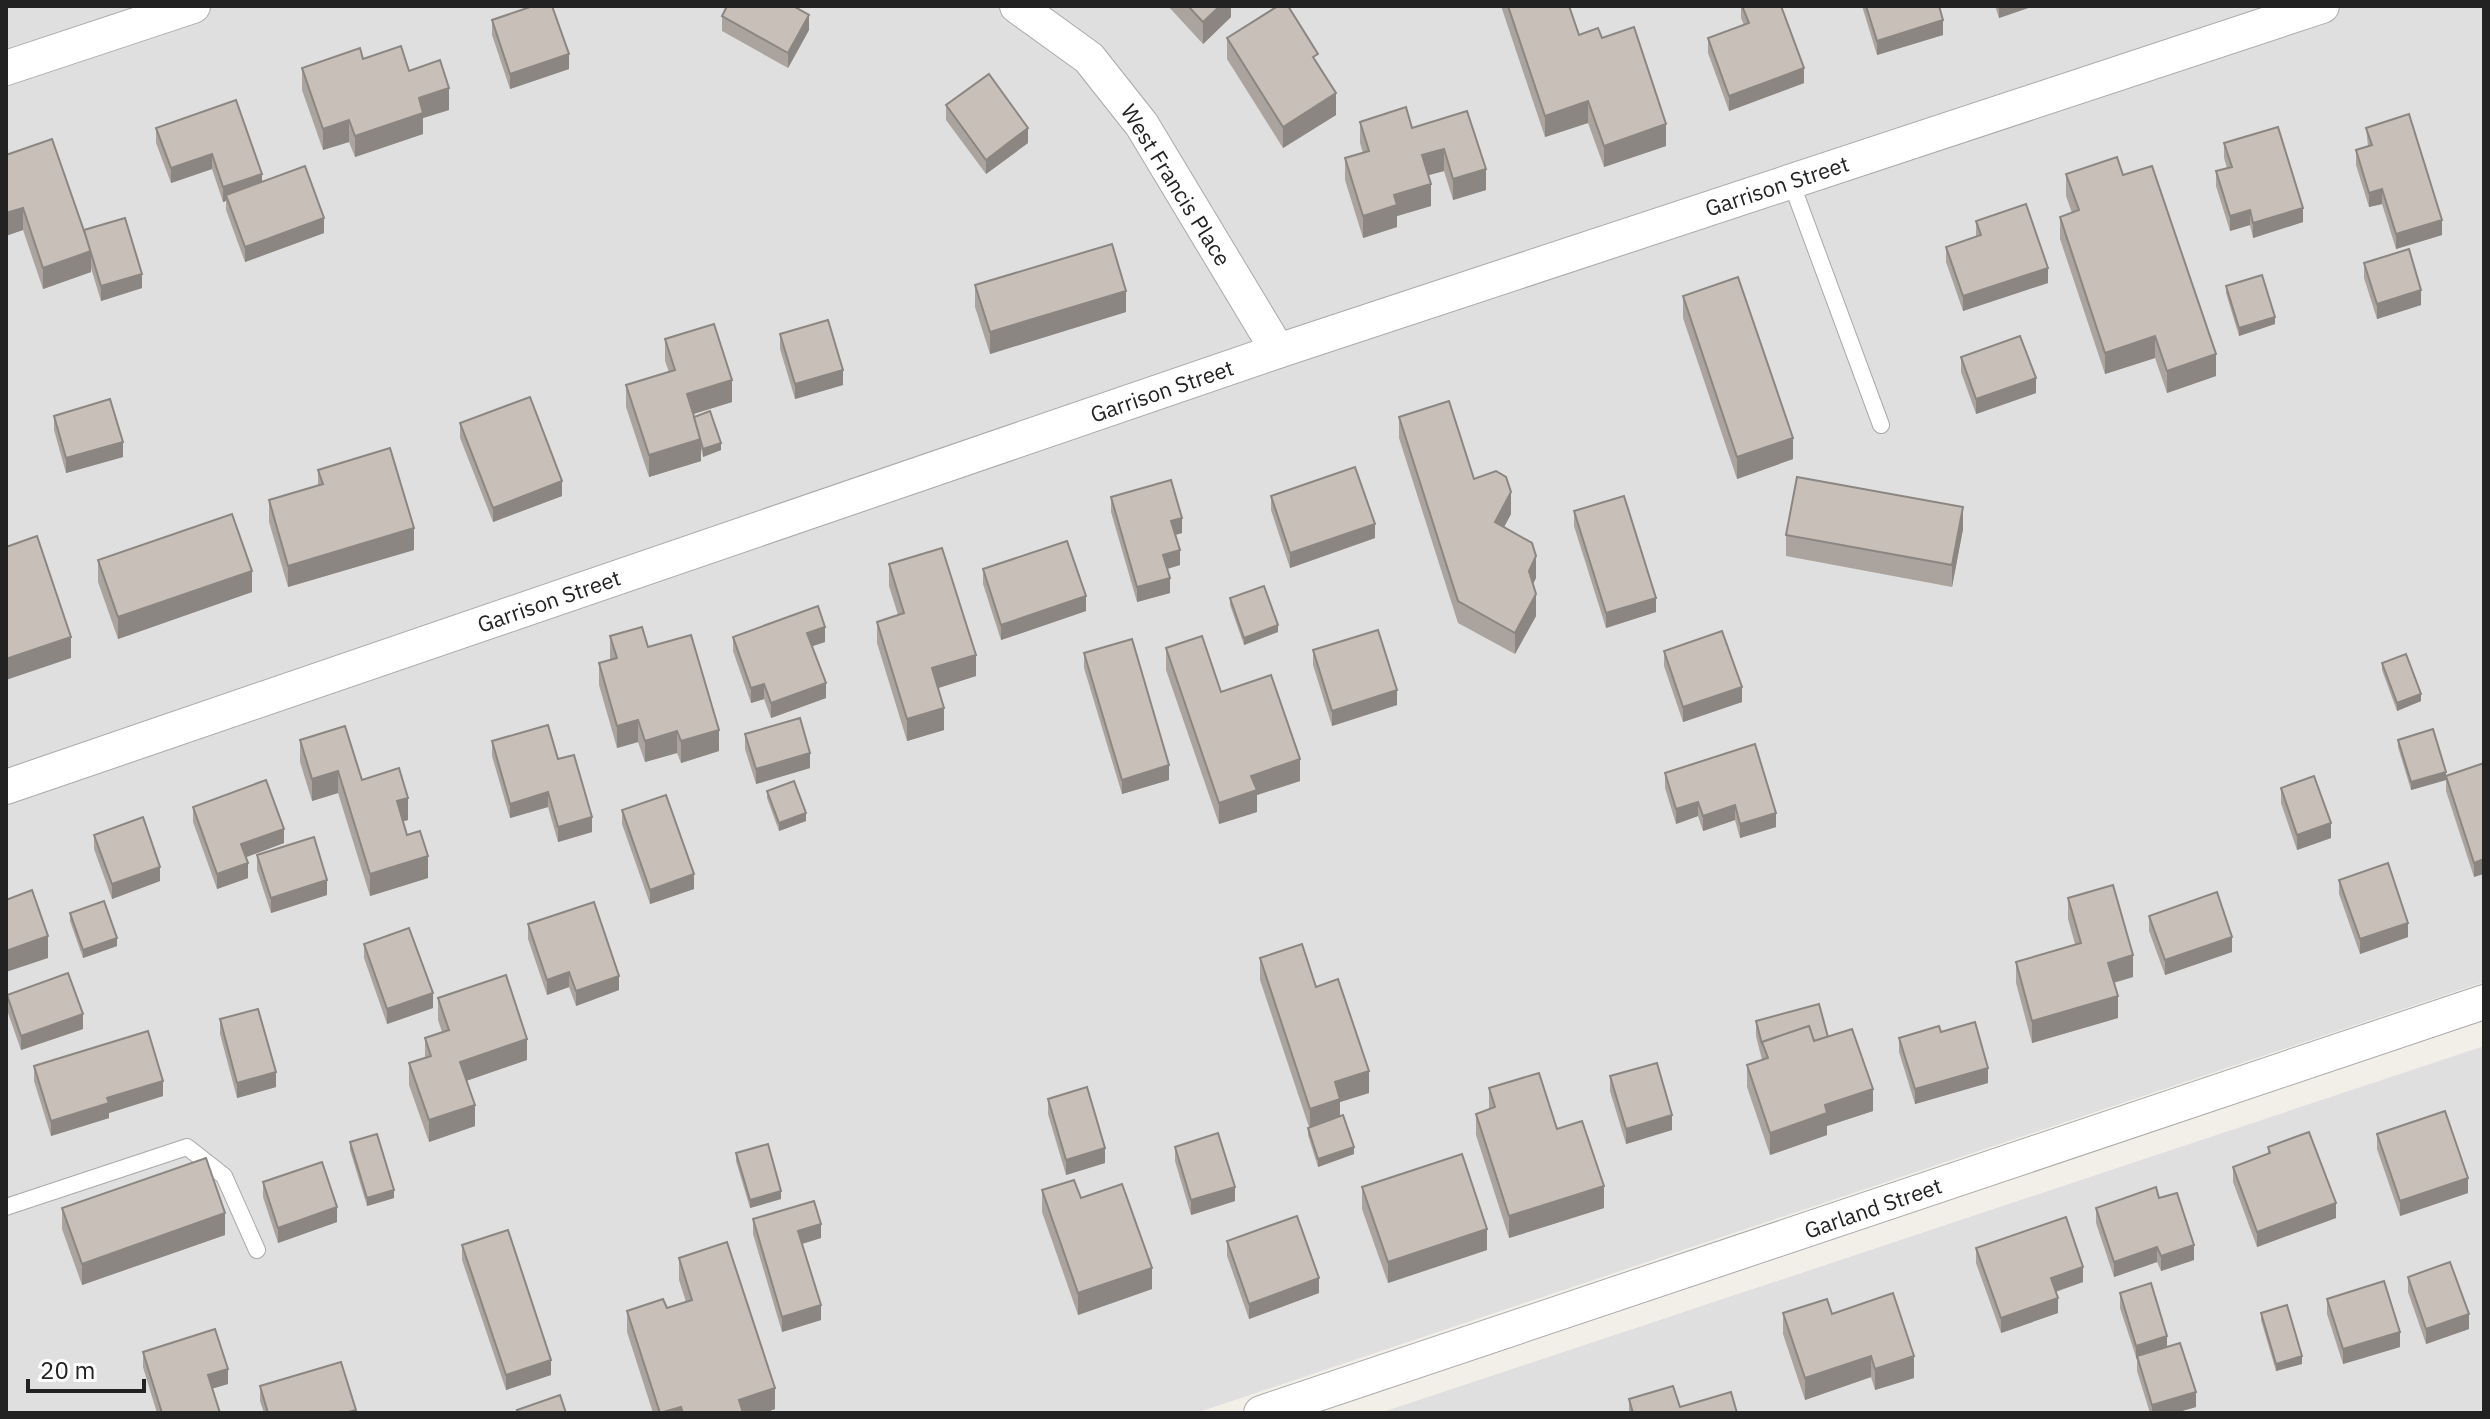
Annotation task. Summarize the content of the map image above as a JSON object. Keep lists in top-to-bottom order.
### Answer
{
  "streets": {
    "street": ["West Francis Place", "Garrison Street", "Garland Street"]
  },
  "crossings": [
    ["West Francis Place", "Garrison Street"]
  ],
  "scale_bar": "20 m"
}
